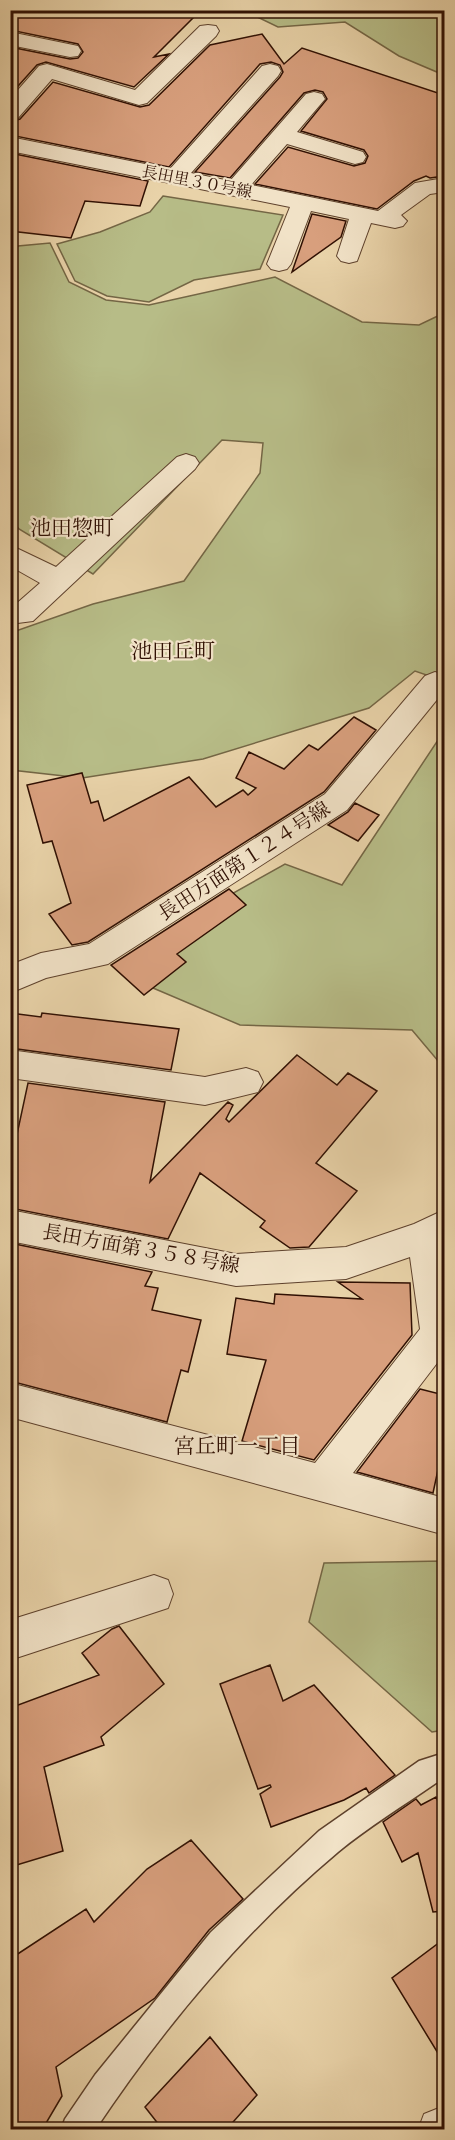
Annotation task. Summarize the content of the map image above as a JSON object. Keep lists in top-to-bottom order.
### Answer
{
  "streets": {
    "street": ["長田里３０号線", "長田方面第１２４号線", "長田方面第３５８号線"]
  },
  "districts": ["池田惣町", "池田丘町", "宮丘町一丁目"]
}
